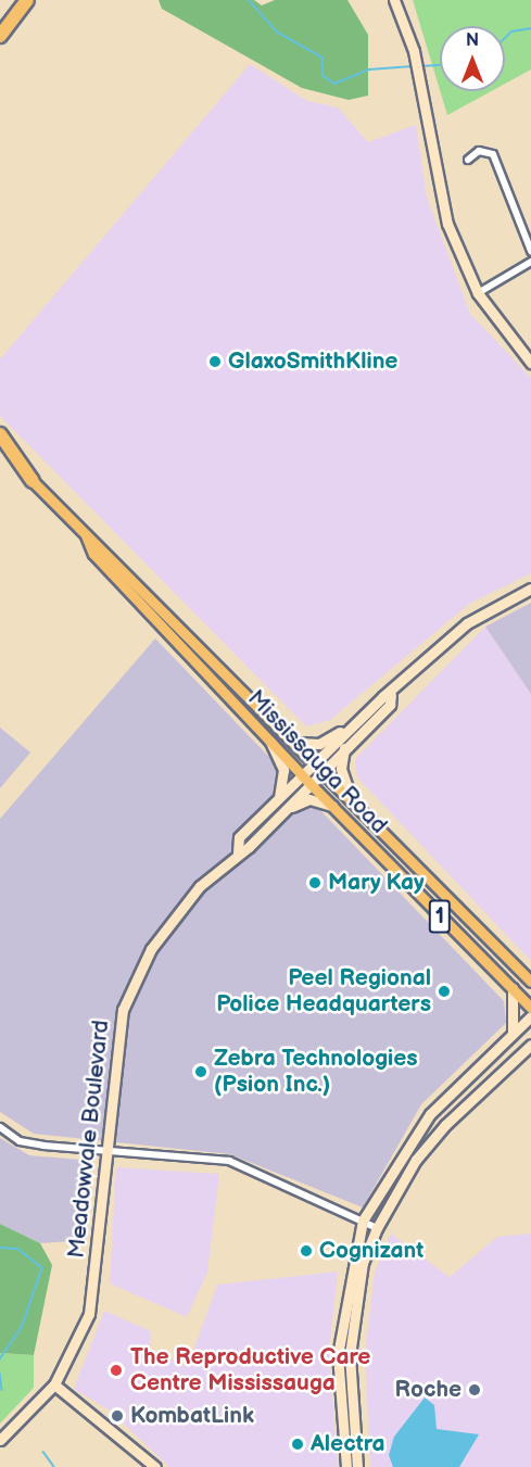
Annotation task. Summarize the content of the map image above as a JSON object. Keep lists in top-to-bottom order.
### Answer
{
  "streets": {
    "main road": ["Mississauga Road", "1", "Meadowvale Boulevard"]
  },
  "crossings": [
    ["Mississauga Road", "Meadowvale Boulevard"]
  ],
  "places": [
    "GlaxoSmithKline",
    "Mary Kay",
    "Peel Regional Police Headquarters",
    "Zebra Technologies (Psion Inc.)",
    "Cognizant",
    "The Reproductive Care Centre Mississauga",
    "Roche",
    "KombatLink",
    "Alectra"
  ],
  "north": "top"
}
